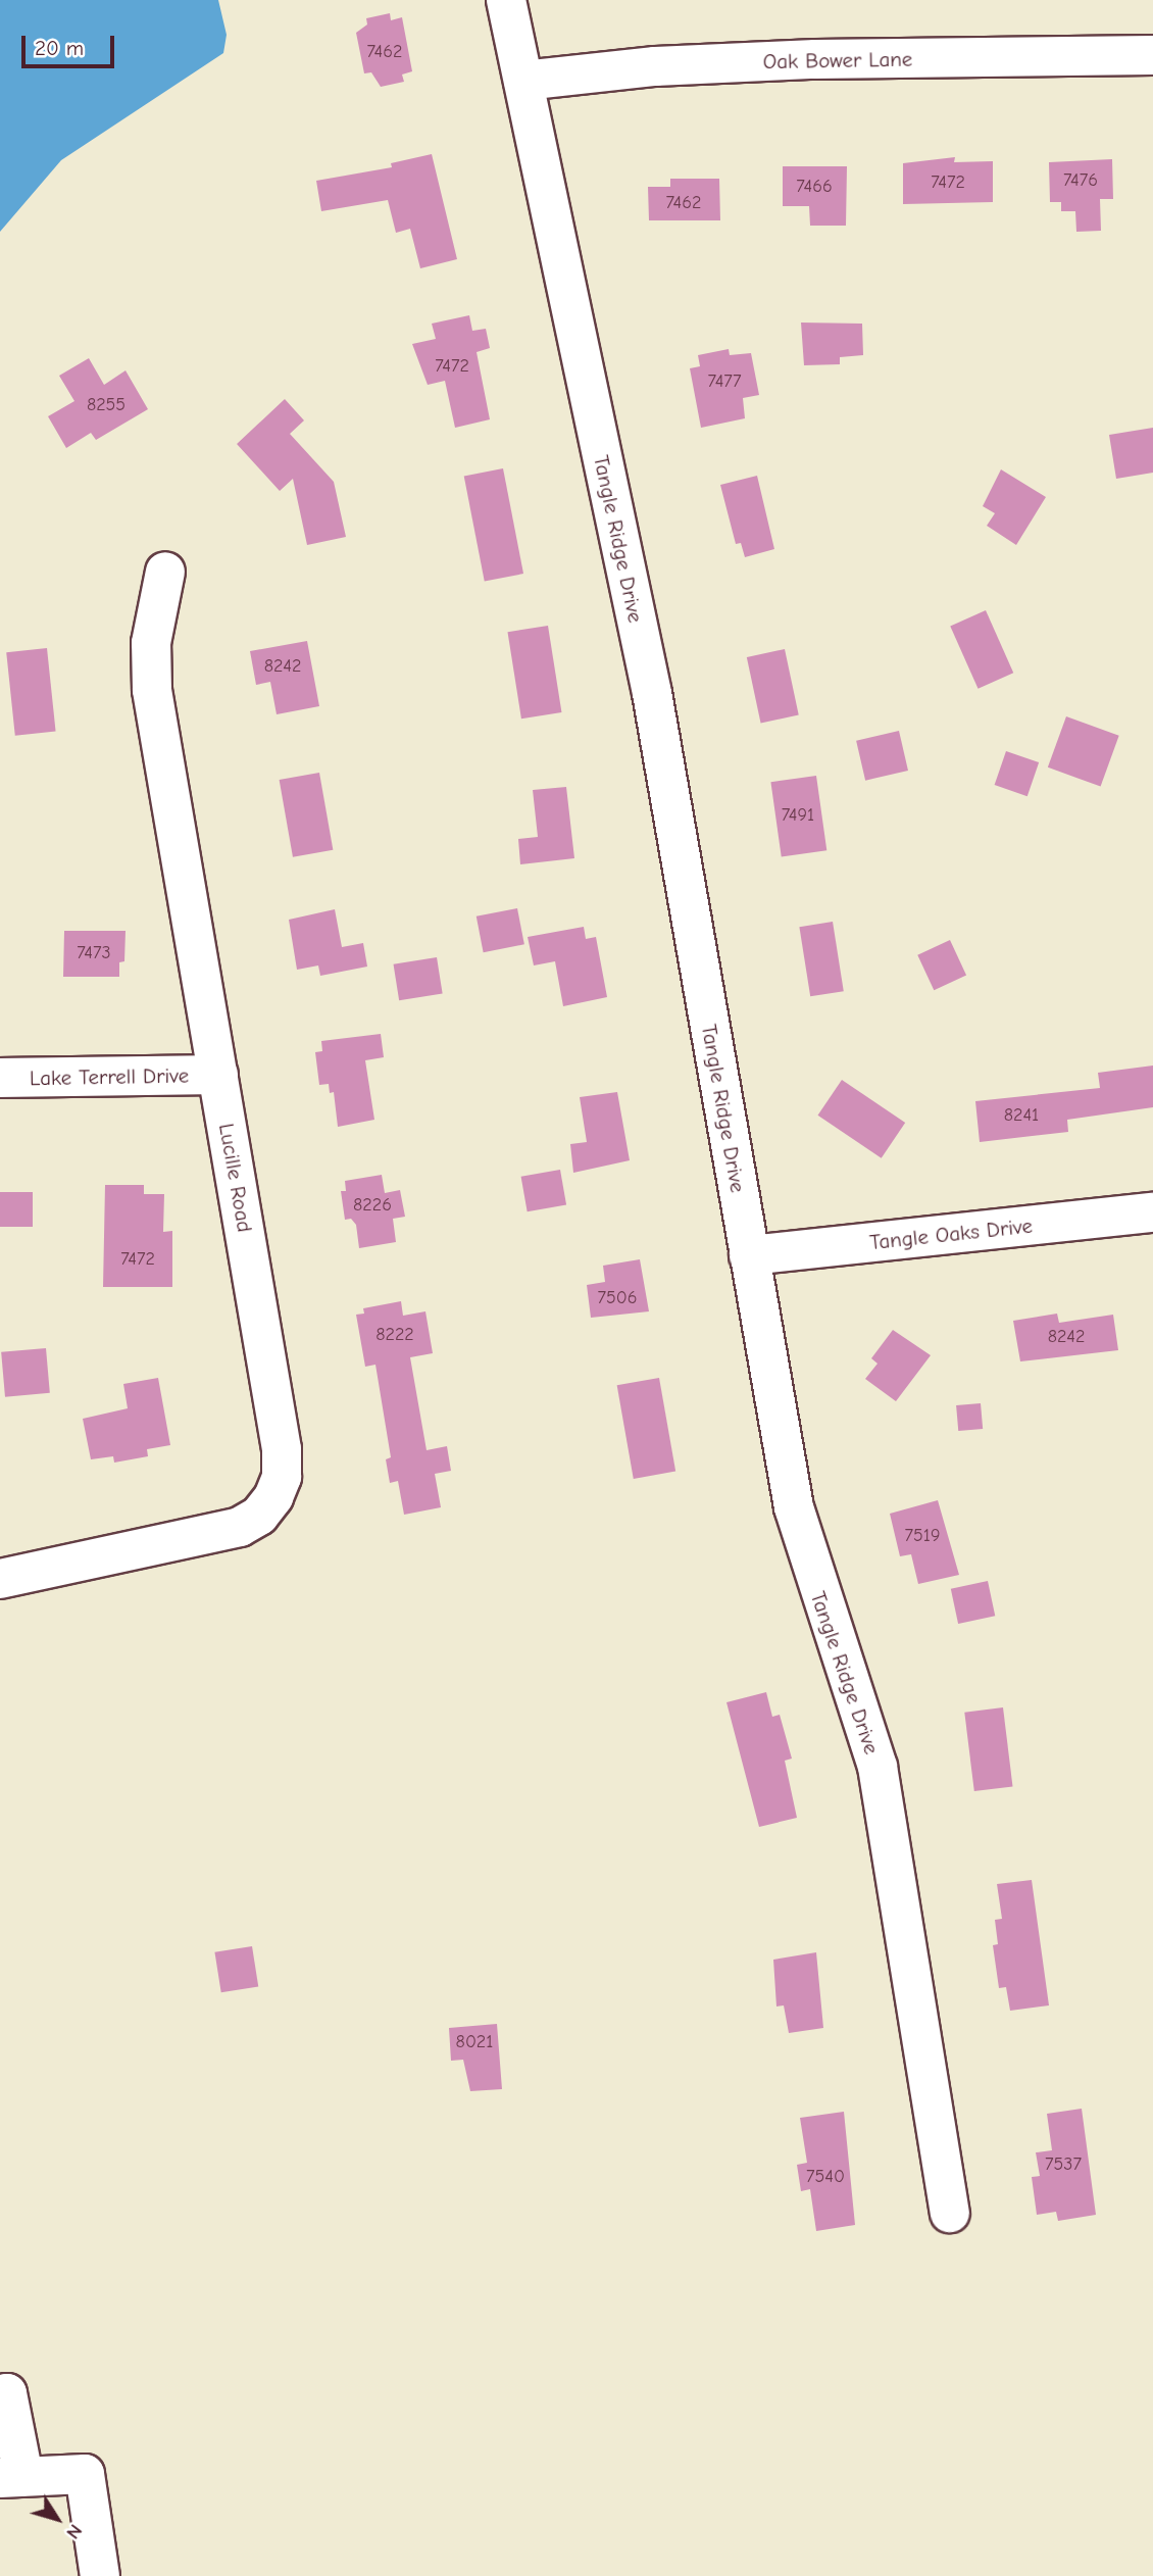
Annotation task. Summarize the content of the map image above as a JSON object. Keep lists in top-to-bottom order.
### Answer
{
  "streets": {
    "street": [
      "Oak Bower Lane",
      "Tangle Ridge Drive",
      "Lake Terrell Drive",
      "Lucille Road",
      "Tangle Oaks Drive"
    ]
  },
  "crossings": [
    ["Oak Bower Lane", "Tangle Ridge Drive"],
    ["Tangle Ridge Drive", "Tangle Oaks Drive"],
    ["Lake Terrell Drive", "Lucille Road"]
  ],
  "house_numbers": [
    "7462",
    "7476",
    "7472",
    "7466",
    "7462",
    "7472",
    "7477",
    "8255",
    "8242",
    "7491",
    "7473",
    "8241",
    "8226",
    "7472",
    "7506",
    "8222",
    "8242",
    "7519",
    "8021",
    "7537",
    "7540"
  ],
  "scale_bar": "20 m",
  "north": "bottom right"
}
